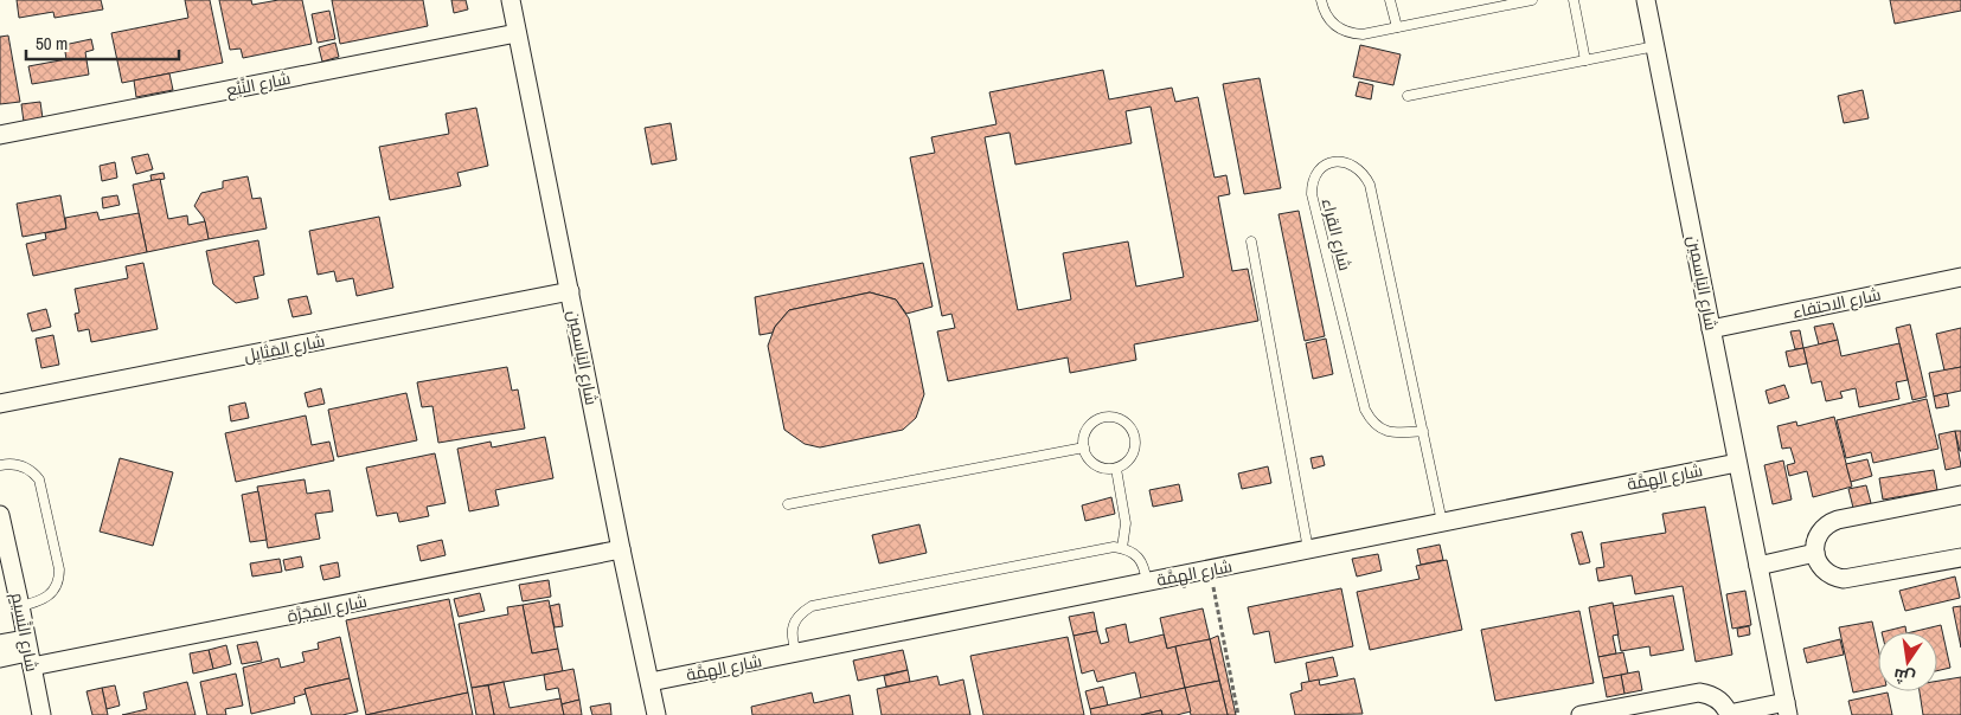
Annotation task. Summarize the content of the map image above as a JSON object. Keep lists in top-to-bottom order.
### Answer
{
  "streets": {
    "street": [
      "شارع النَّبْع",
      "شارع اليَاسمِين",
      "شارع الاحتفاء",
      "شارع المَثَايِل",
      "شارع الهِمَّة",
      "شارع المَجَرَّة",
      "شارع النَّسيم"
    ],
    "lane": ["شارع القراء"]
  },
  "crossings": [
    ["شارع النَّبْع", "شارع اليَاسمِين"],
    ["شارع القراء", "شارع الهِمَّة"],
    ["شارع اليَاسمِين", "شارع الاحتفاء"],
    ["شارع اليَاسمِين", "شارع المَثَايِل"],
    ["شارع اليَاسمِين", "شارع الهِمَّة"],
    ["شارع اليَاسمِين", "شارع المَجَرَّة"],
    ["شارع المَجَرَّة", "شارع النَّسيم"]
  ],
  "scale_bar": "50 m",
  "north": "bottom"
}
